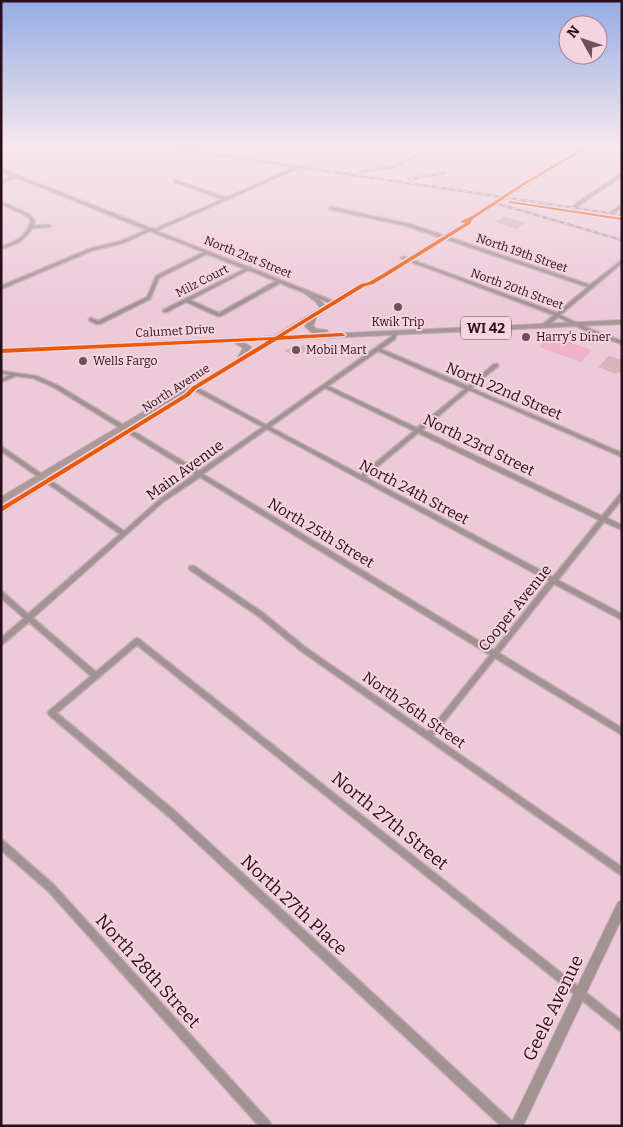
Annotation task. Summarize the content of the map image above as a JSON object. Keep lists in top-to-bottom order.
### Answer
{
  "streets": {
    "main road": ["WI 42", "Calumet Drive", "North Avenue"],
    "street": [
      "North 19th Street",
      "North 21st Street",
      "Milz Court",
      "North 20th Street",
      "North 22nd Street",
      "North 23rd Street",
      "Main Avenue",
      "North 24th Street",
      "North 25th Street",
      "Cooper Avenue",
      "North 26th Street",
      "North 27th Street",
      "North 27th Place",
      "North 28th Street",
      "Geele Avenue"
    ]
  },
  "crossings": [
    ["North 19th Street", "North Avenue"],
    ["North 21st Street", "Milz Court"],
    ["North 21st Street", "North Avenue"],
    ["North 20th Street", "Calumet Drive"],
    ["North 20th Street", "North Avenue"],
    ["Calumet Drive", "North Avenue"],
    ["Calumet Drive", "Main Avenue"],
    ["North Avenue", "North 24th Street"],
    ["North Avenue", "North 25th Street"],
    ["North 22nd Street", "Main Avenue"],
    ["North 23rd Street", "Main Avenue"],
    ["North 23rd Street", "Cooper Avenue"],
    ["Main Avenue", "North 24th Street"],
    ["Main Avenue", "North 25th Street"],
    ["North 24th Street", "Cooper Avenue"],
    ["North 25th Street", "Cooper Avenue"],
    ["Cooper Avenue", "North 26th Street"],
    ["North 27th Street", "North 27th Place"],
    ["North 27th Street", "Geele Avenue"]
  ],
  "places": [
    "Kwik Trip",
    "Harry's Diner",
    "Mobil Mart",
    "Wells Fargo"
  ],
  "north": "top left"
}
